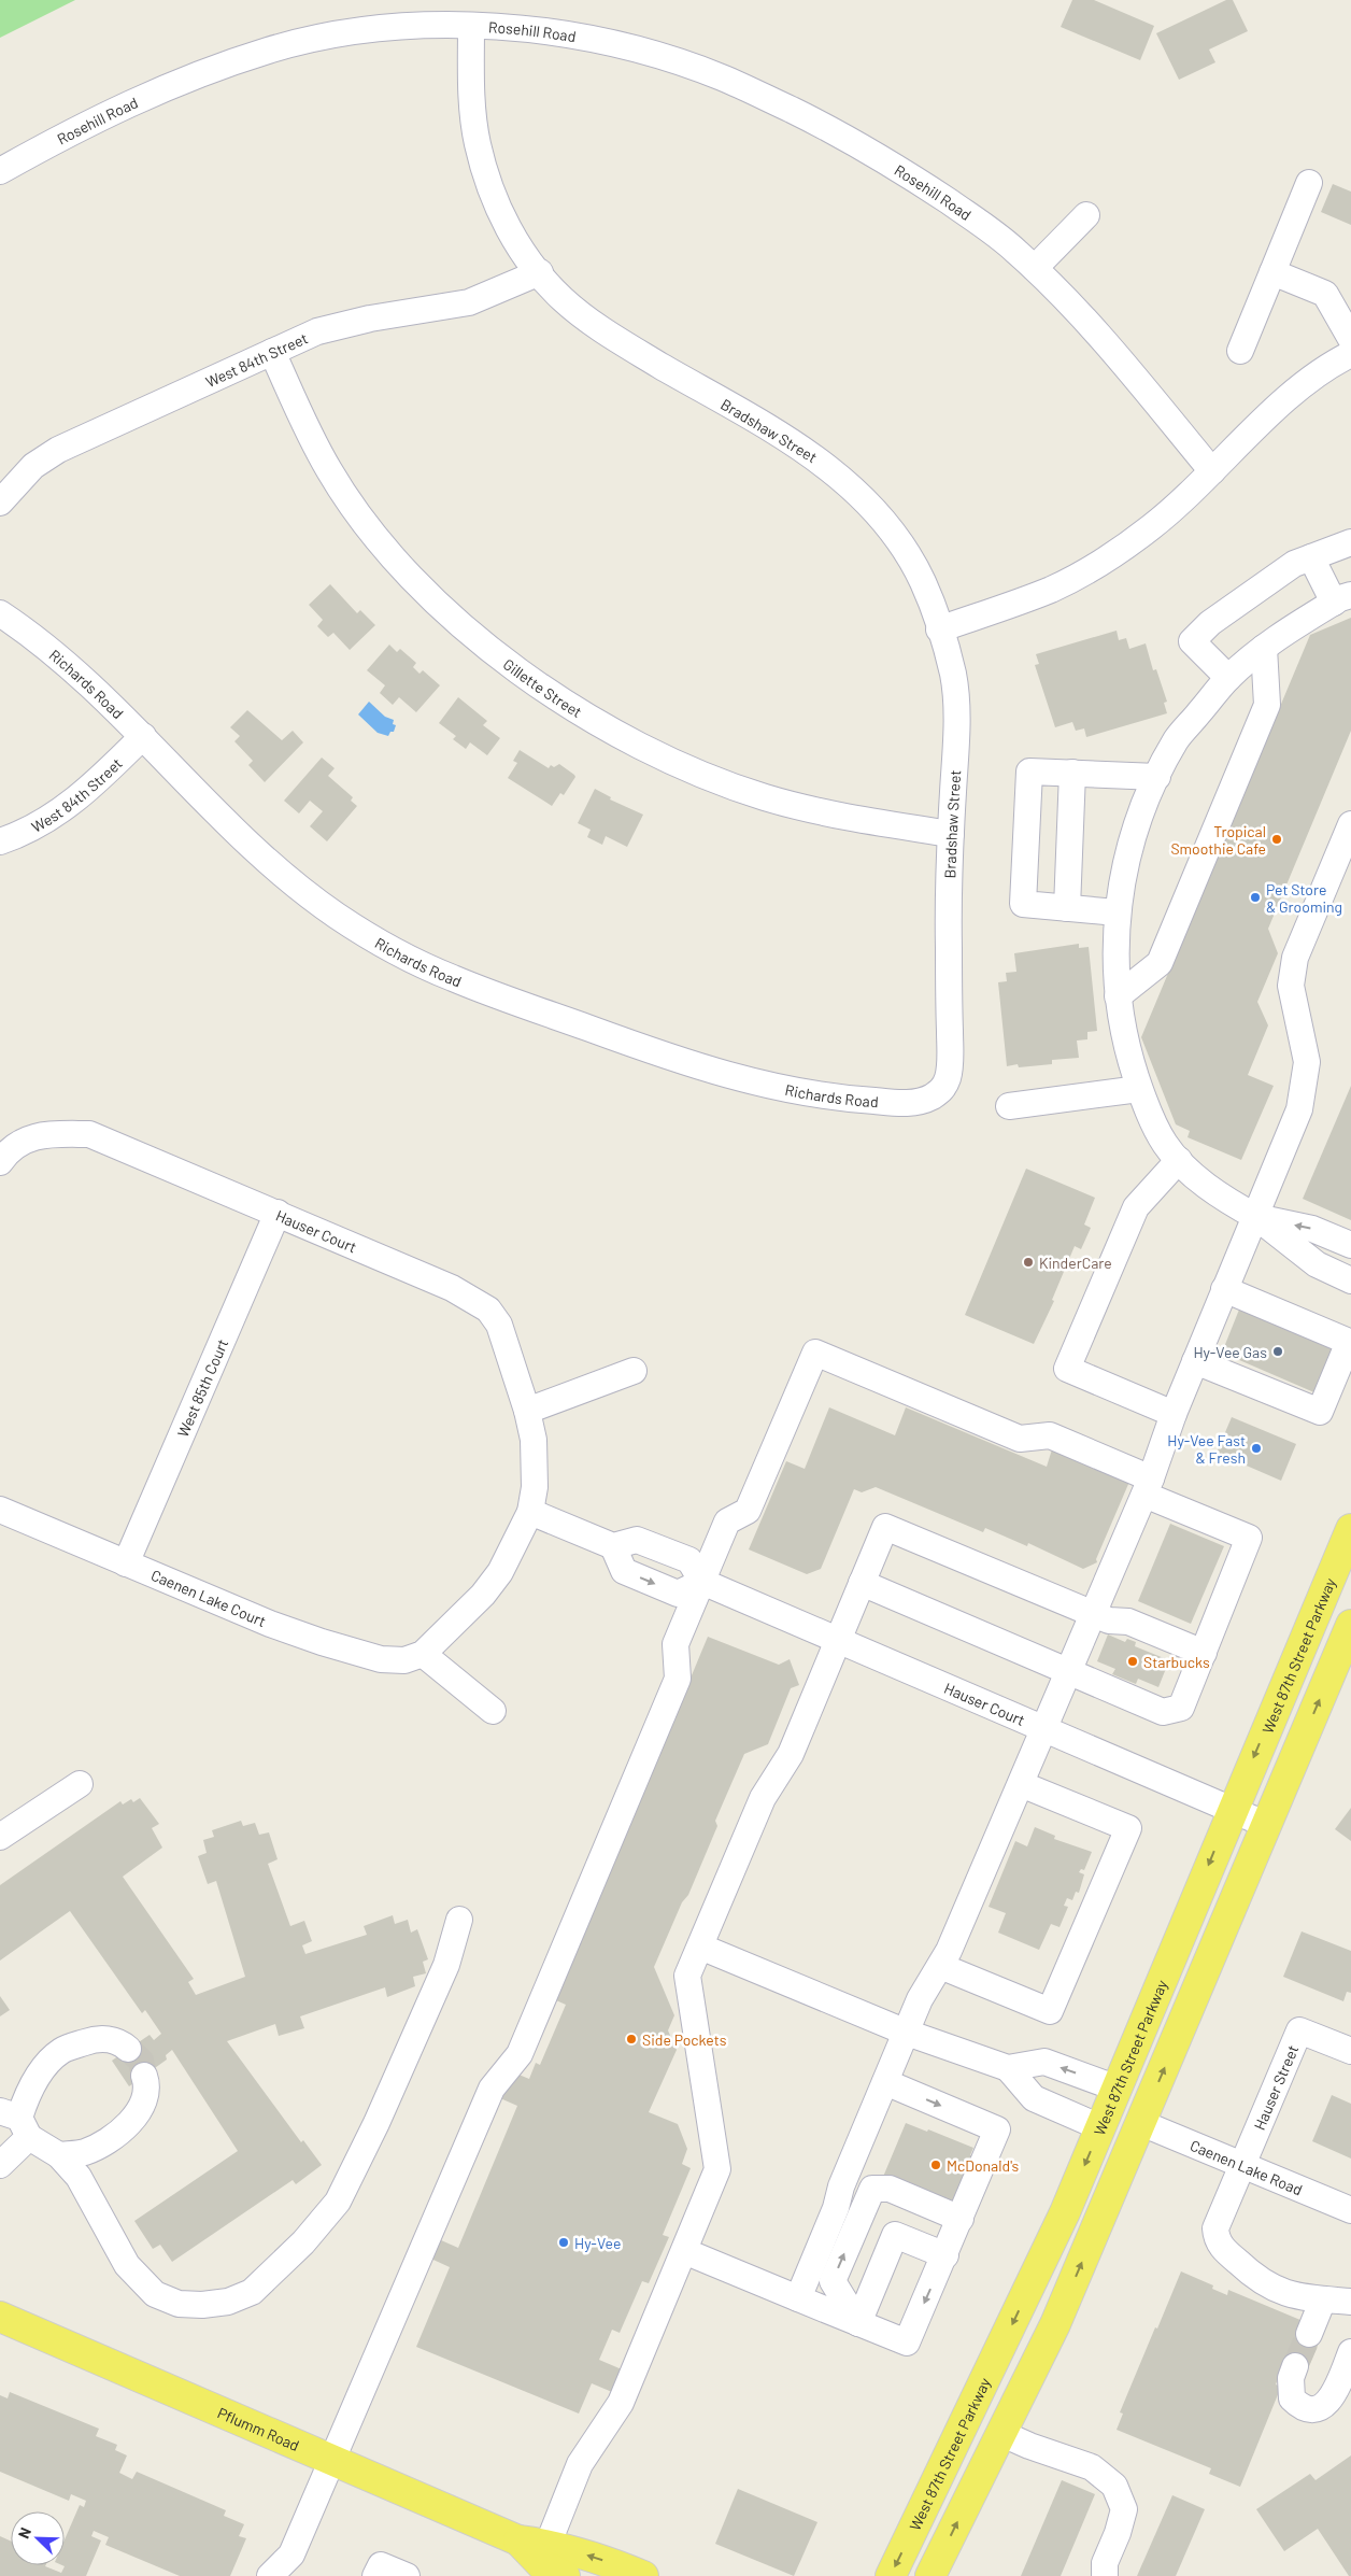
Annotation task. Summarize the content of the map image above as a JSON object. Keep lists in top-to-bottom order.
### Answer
{
  "streets": {
    "main road": ["West 87th Street Parkway", "Pflumm Road"],
    "street": [
      "Rosehill Road",
      "West 84th Street",
      "Bradshaw Street",
      "Richards Road",
      "Gillette Street",
      "Hauser Court",
      "West 85th Court",
      "Caenen Lake Court",
      "Hauser Street",
      "Caenen Lake Road"
    ]
  },
  "crossings": [
    ["Rosehill Road", "Bradshaw Street"],
    ["West 84th Street", "Bradshaw Street"],
    ["West 84th Street", "Richards Road"],
    ["West 84th Street", "Gillette Street"],
    ["Bradshaw Street", "Richards Road"],
    ["Bradshaw Street", "Gillette Street"],
    ["Hauser Court", "West 85th Court"],
    ["Hauser Court", "Caenen Lake Court"],
    ["Hauser Court", "West 87th Street Parkway"],
    ["West 85th Court", "Caenen Lake Court"],
    ["Hauser Street", "Caenen Lake Road"]
  ],
  "places": [
    "Tropical Smoothie Cafe",
    "Pet Store & Grooming",
    "KinderCare",
    "Hy-Vee Gas",
    "Hy-Vee Fast & Fresh",
    "Starbucks",
    "Side Pockets",
    "McDonald's",
    "Hy-Vee"
  ],
  "north": "top left"
}
